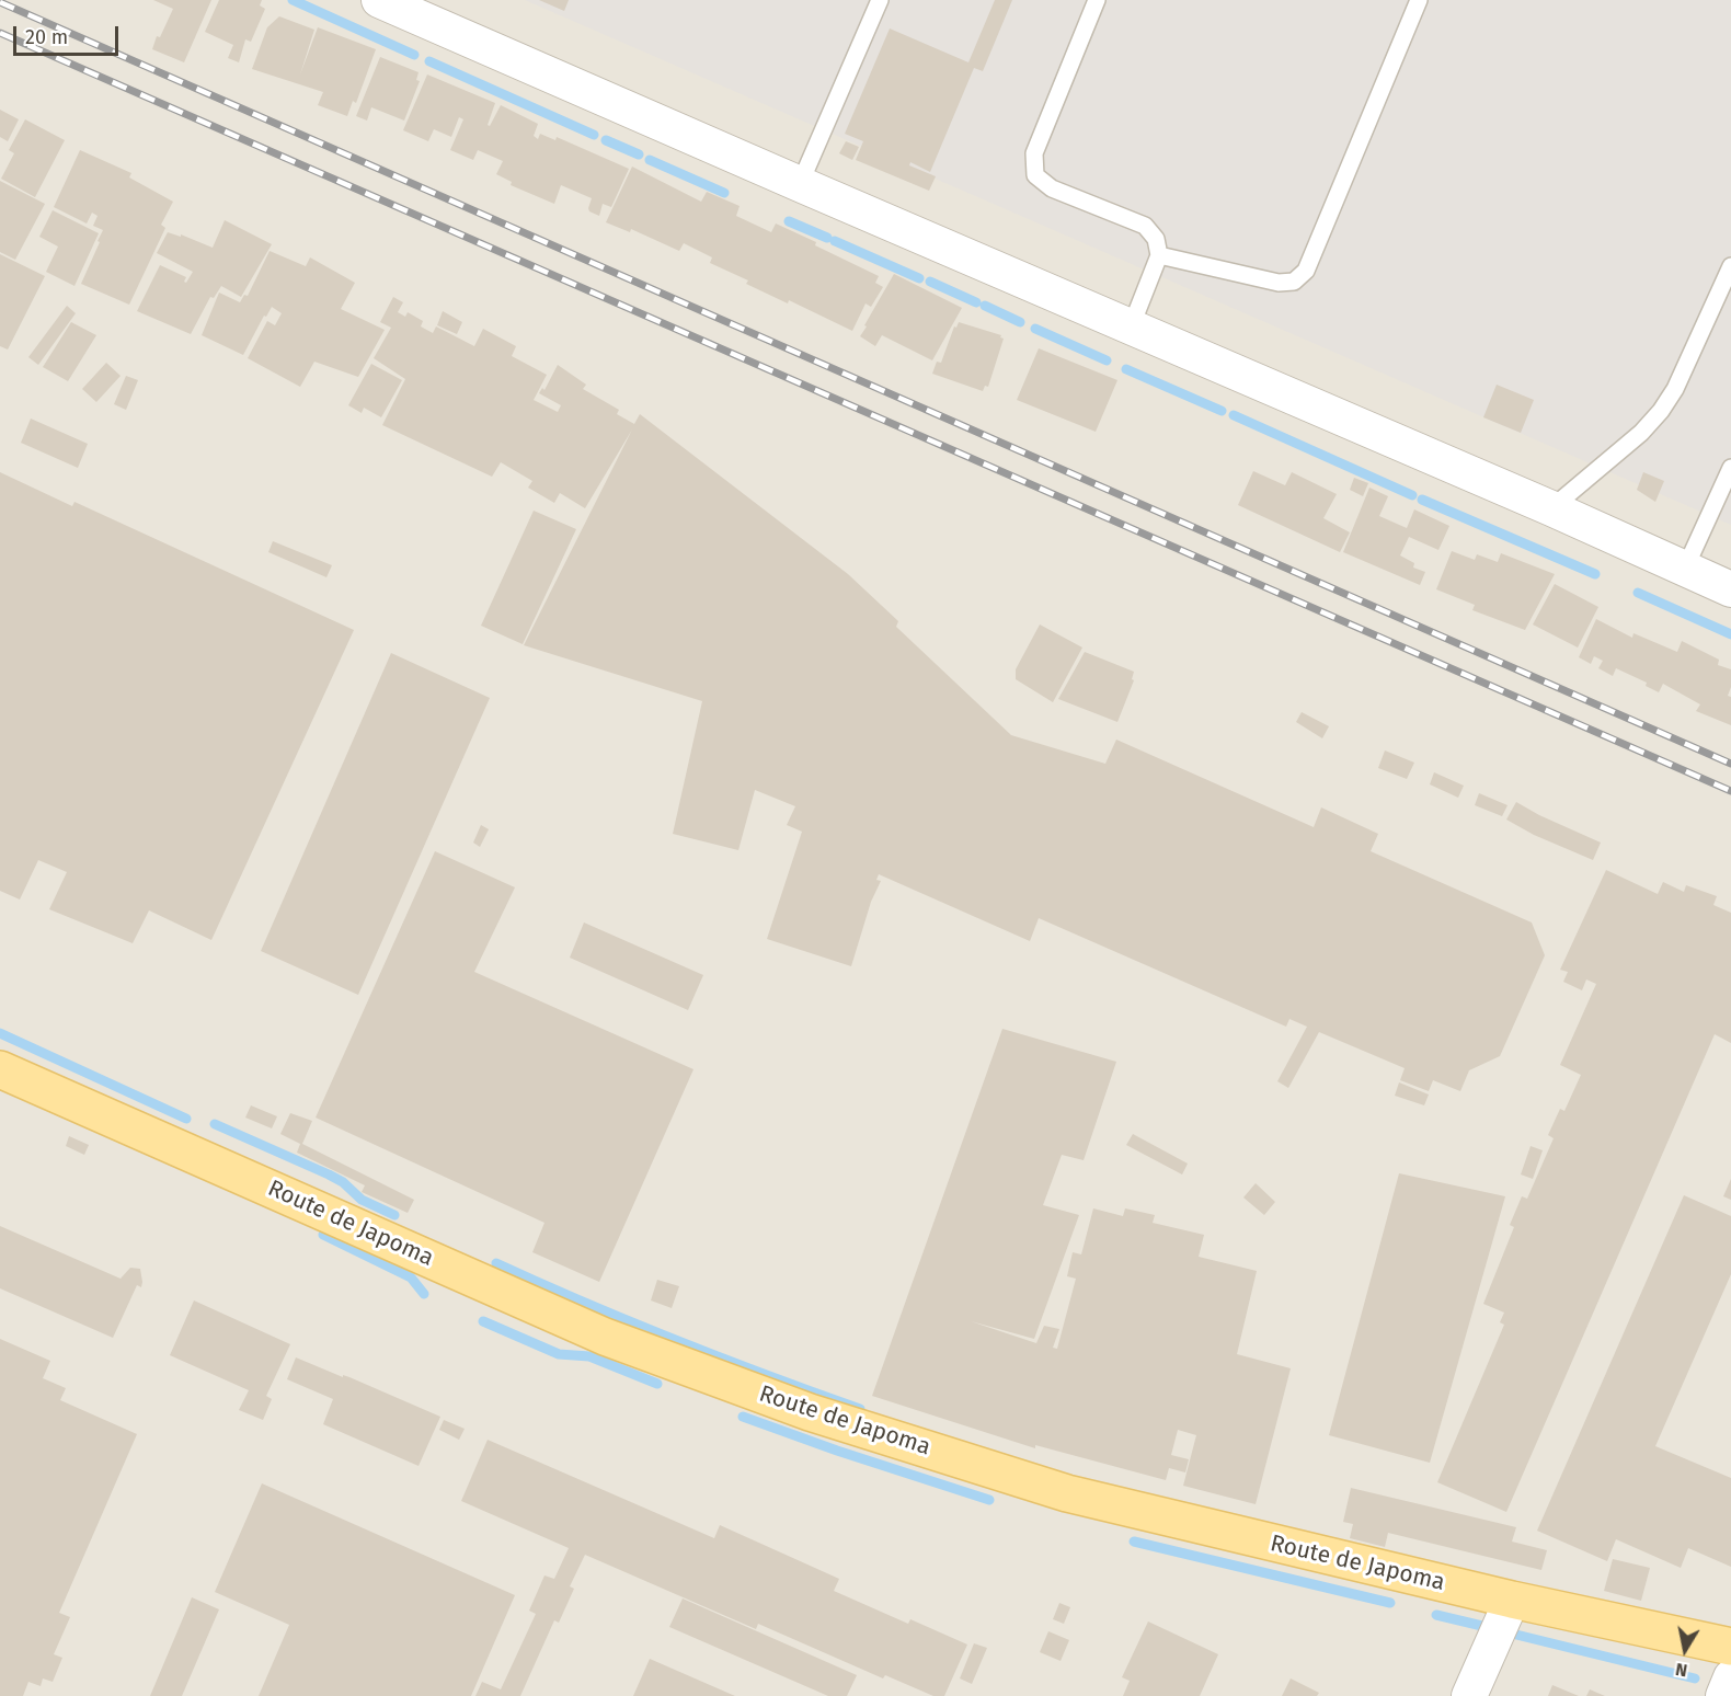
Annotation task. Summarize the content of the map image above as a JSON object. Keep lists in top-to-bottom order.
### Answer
{
  "streets": {
    "main road": ["Route de Japoma"]
  },
  "scale_bar": "20 m",
  "north": "bottom"
}
